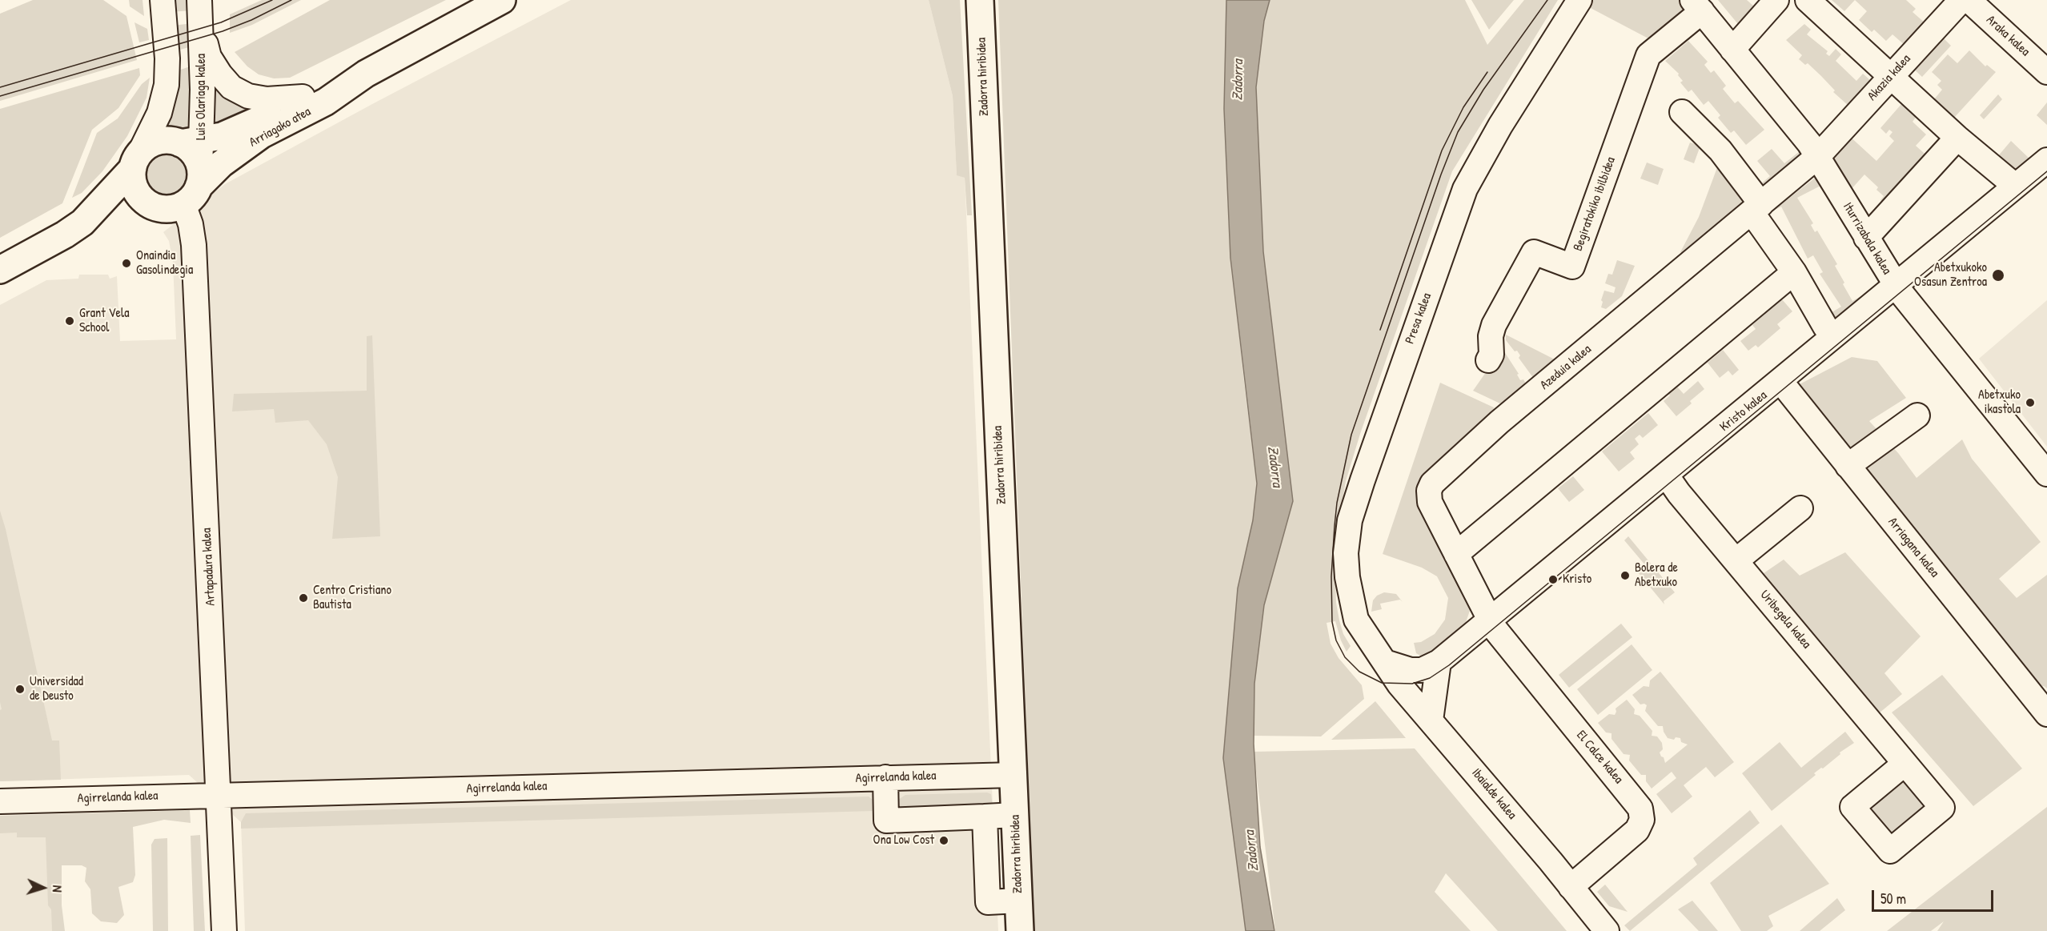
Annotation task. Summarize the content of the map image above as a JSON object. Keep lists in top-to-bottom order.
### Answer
{
  "streets": {
    "main road": ["Zadorra hiribidea", "Arriagako atea"],
    "street": [
      "Araka kalea",
      "Akazia kalea",
      "Luis Olariaga kalea",
      "Begiratokiko ibilbidea",
      "Iturrizabala kalea",
      "Presa kalea",
      "Azeduia kalea",
      "Kristo kalea",
      "Arriagana kalea",
      "Artapadura kalea",
      "Uribegela kalea",
      "El Calce kalea",
      "Agirrelanda kalea",
      "Ibaialde kalea"
    ]
  },
  "crossings": [
    ["Zadorra hiribidea", "Agirrelanda kalea"],
    ["Akazia kalea", "Iturrizabala kalea"],
    ["Akazia kalea", "Azeduia kalea"],
    ["Luis Olariaga kalea", "Arriagako atea"],
    ["Luis Olariaga kalea", "Artapadura kalea"],
    ["Arriagako atea", "Artapadura kalea"],
    ["Begiratokiko ibilbidea", "Iturrizabala kalea"],
    ["Iturrizabala kalea", "Azeduia kalea"],
    ["Iturrizabala kalea", "Kristo kalea"],
    ["Presa kalea", "Kristo kalea"],
    ["Presa kalea", "Ibaialde kalea"],
    ["Azeduia kalea", "Kristo kalea"],
    ["Azeduia kalea", "El Calce kalea"],
    ["Kristo kalea", "Arriagana kalea"],
    ["Kristo kalea", "Uribegela kalea"],
    ["Kristo kalea", "El Calce kalea"],
    ["Kristo kalea", "Ibaialde kalea"],
    ["Artapadura kalea", "Agirrelanda kalea"],
    ["El Calce kalea", "Ibaialde kalea"]
  ],
  "water": ["Zadorra"],
  "places": [
    "Onaindia Gasolindegia",
    "Abetxukoko Osasun Zentroa",
    "Grant Vela School",
    "Abetxuko ikastola",
    "Bolera de Abetxuko",
    "Kristo",
    "Centro Cristiano Bautista",
    "Universidad de Deusto",
    "Ona Low Cost"
  ],
  "scale_bar": "50 m",
  "north": "right"
}
